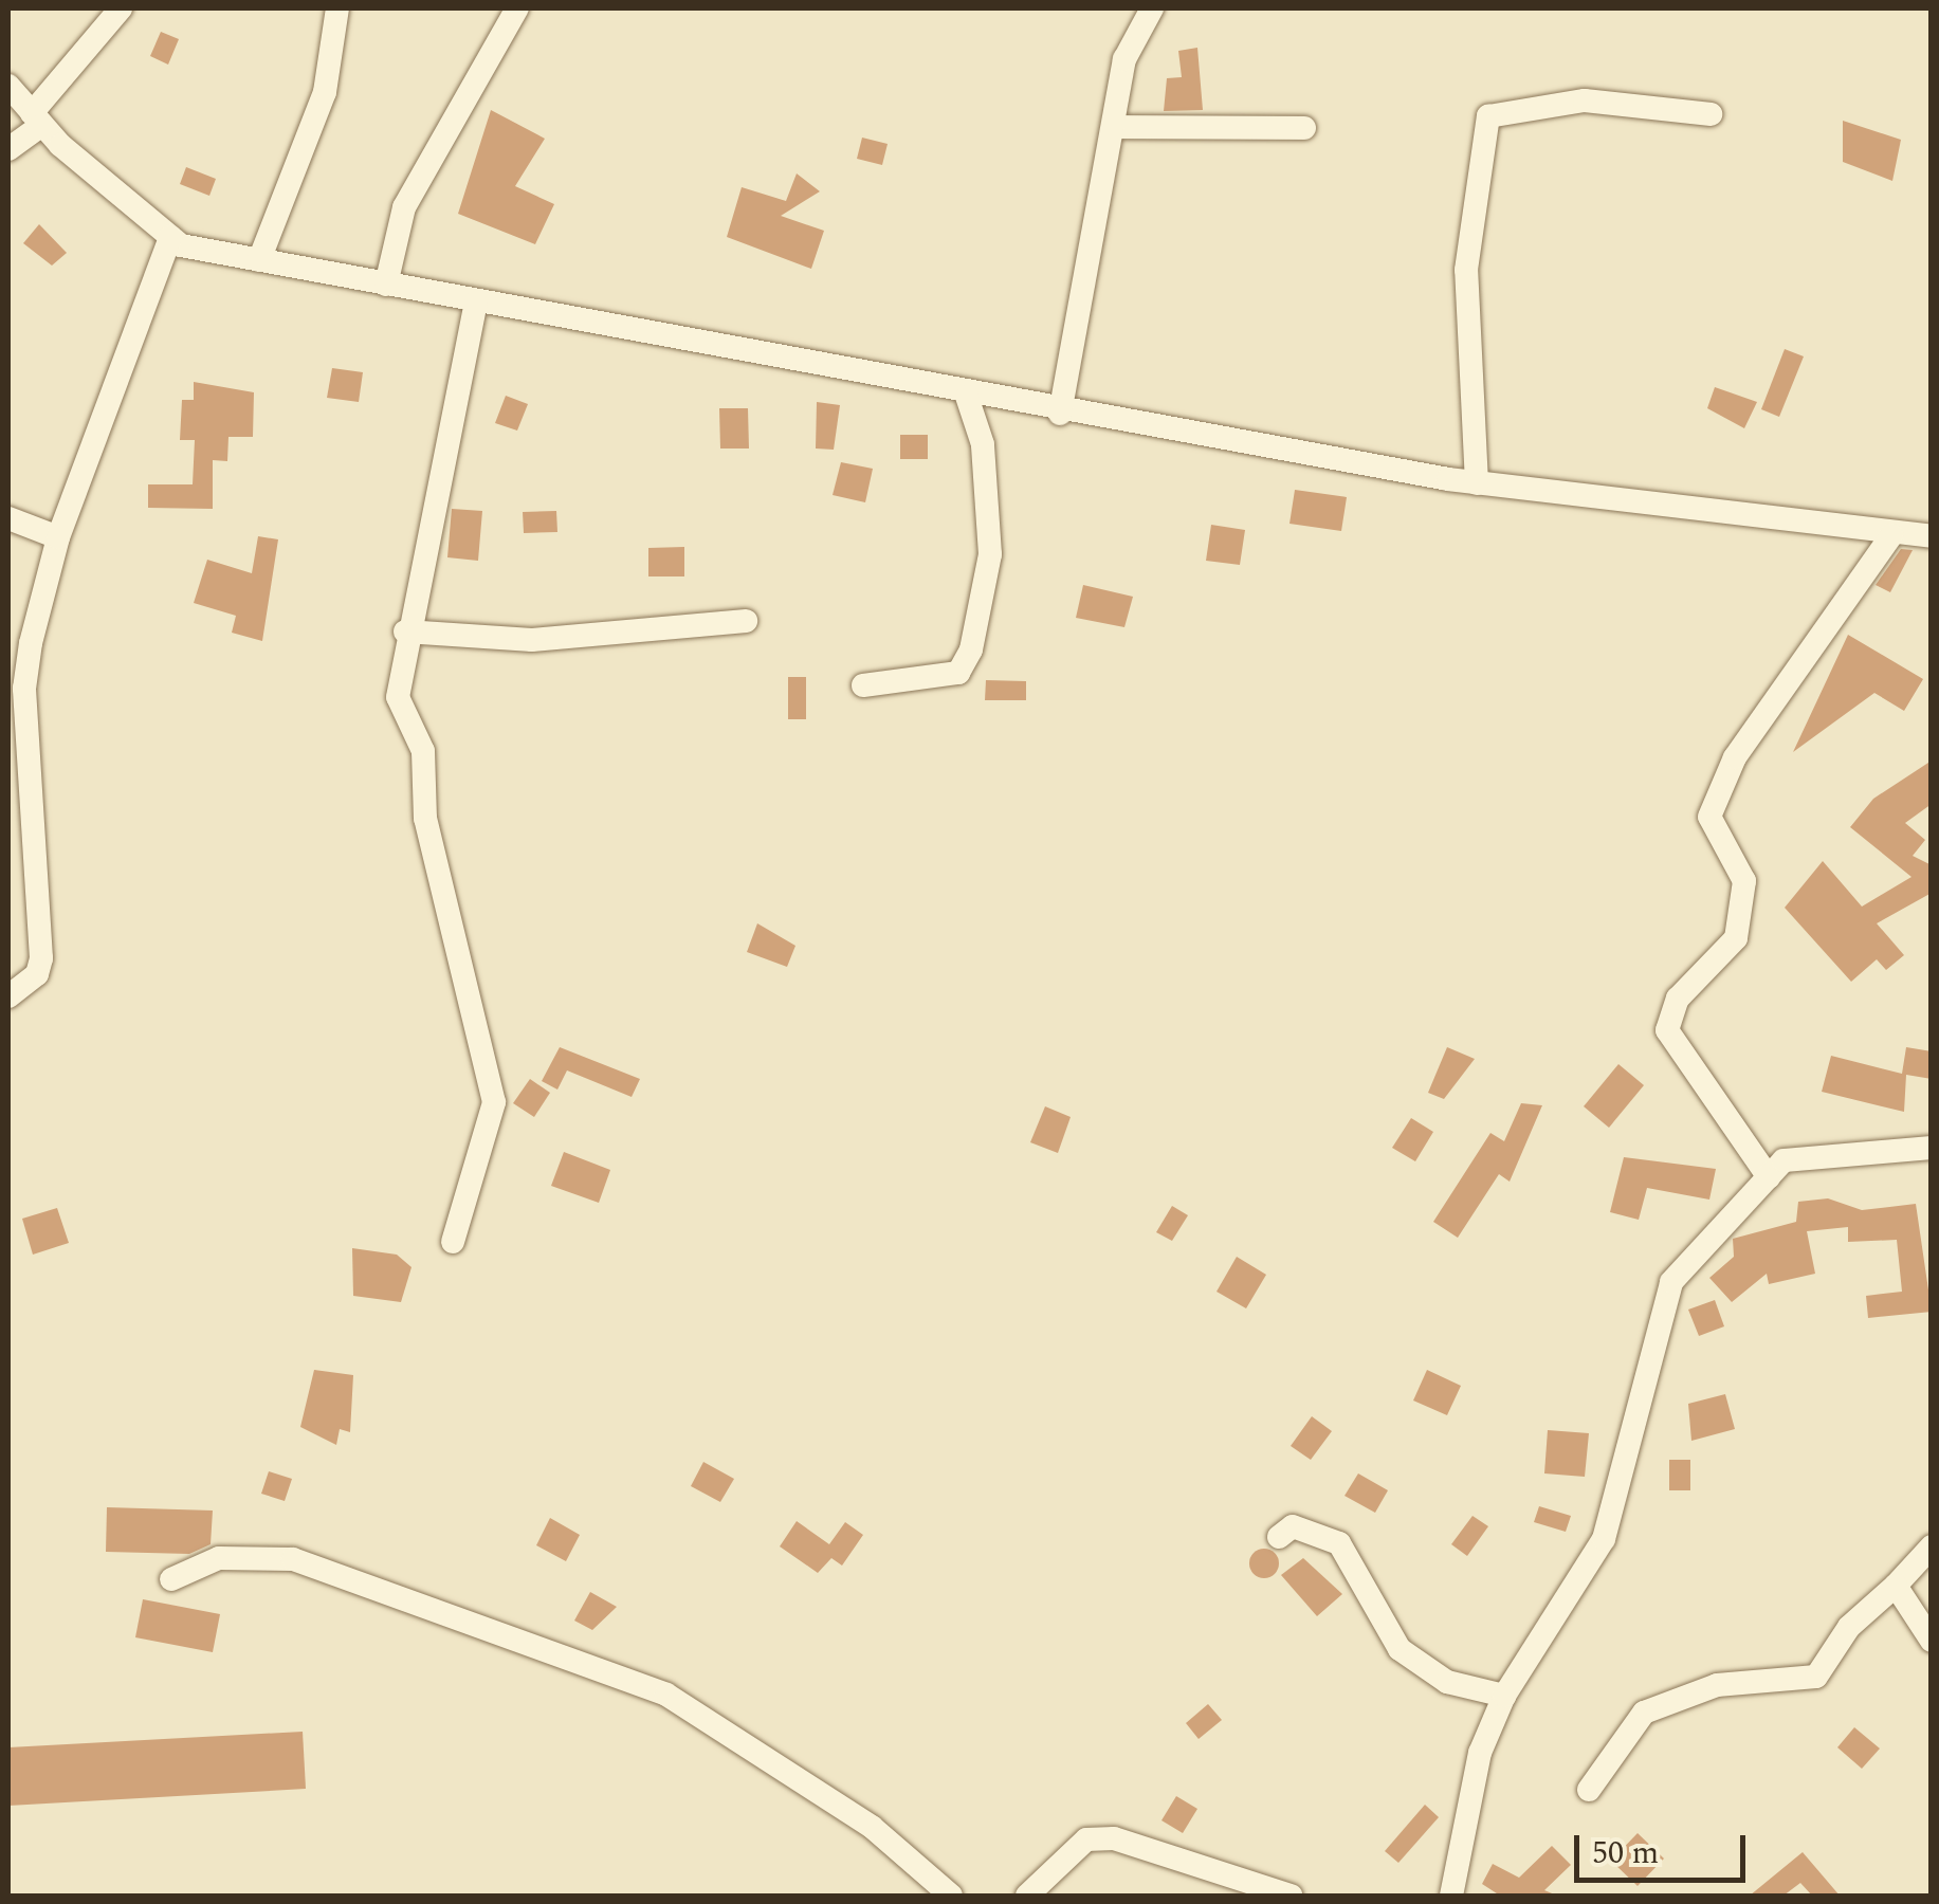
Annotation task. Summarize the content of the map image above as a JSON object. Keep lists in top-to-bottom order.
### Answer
{
  "scale_bar": "50 m"
}
